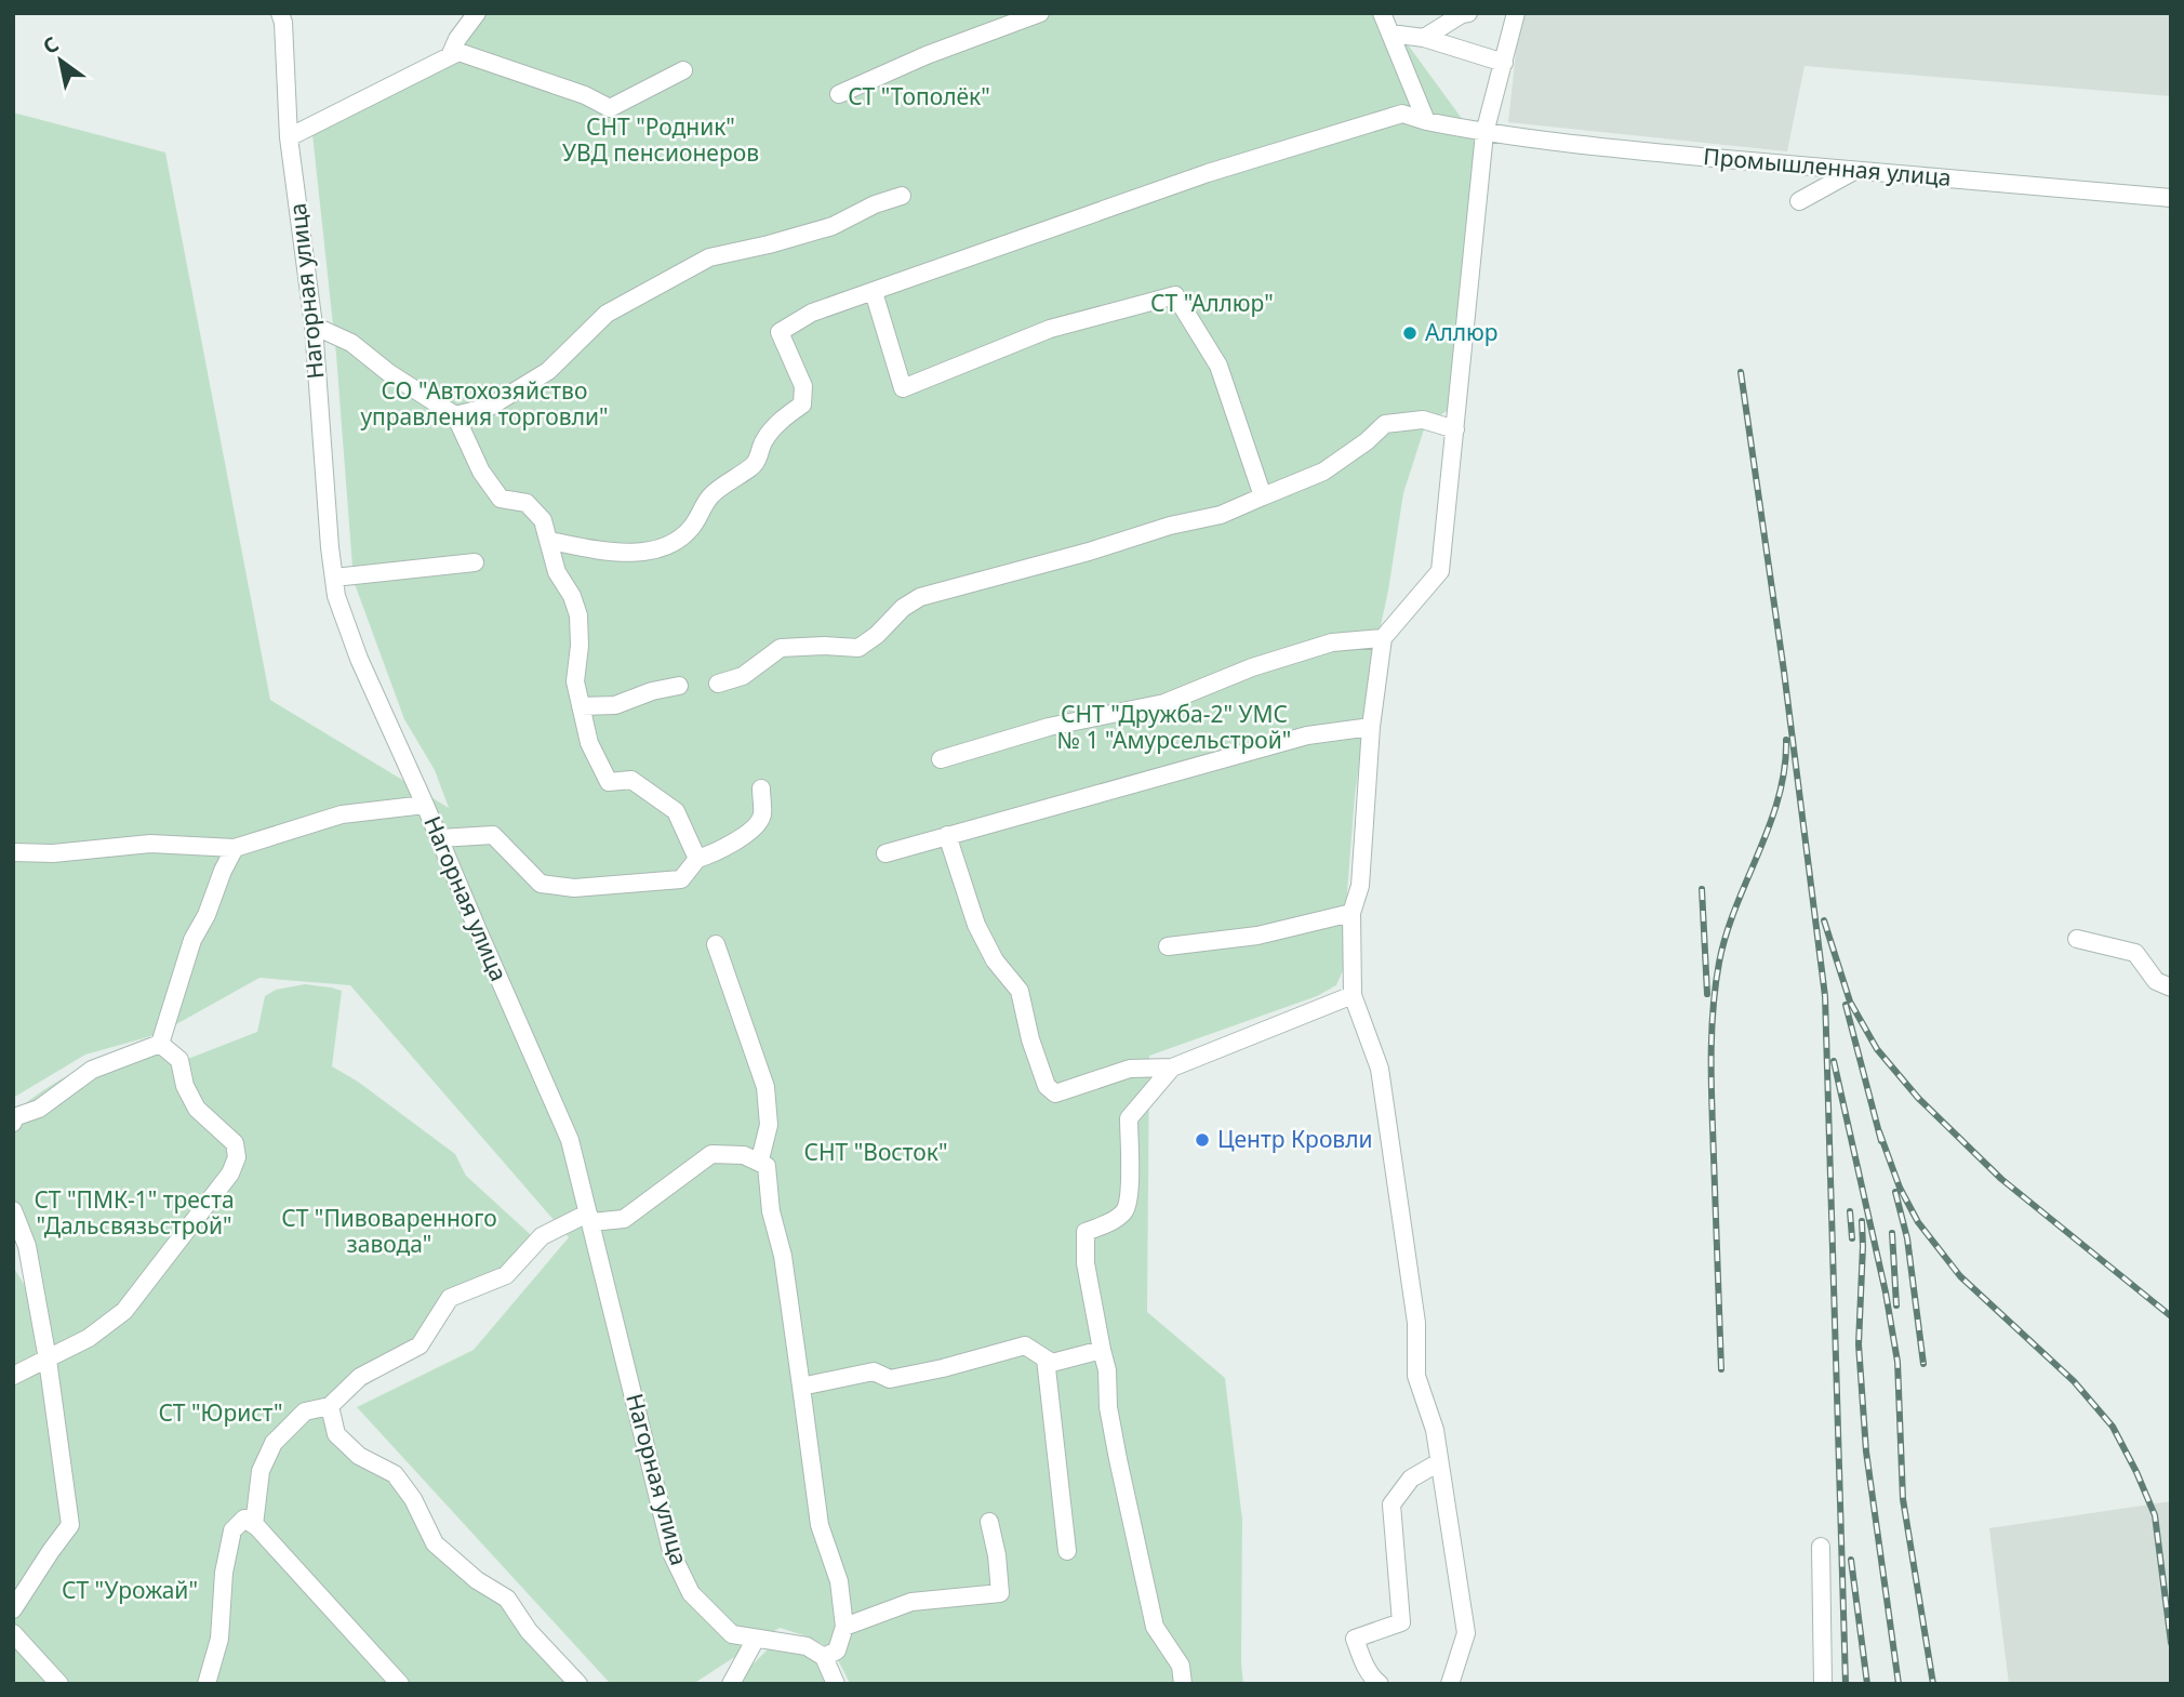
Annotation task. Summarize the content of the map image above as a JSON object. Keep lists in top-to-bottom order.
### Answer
{
  "streets": {
    "street": ["Промышленная улица", "Нагорная улица"]
  },
  "parks": [
    "СТ \"Тополёк\"",
    "СНТ \"Родник\" УВД пенсионеров",
    "СТ \"Аллюр\"",
    "СО \"Автохозяйство управления торговли\"",
    "СНТ \"Дружба-2\" УМС № 1 \"Амурсельстрой\"",
    "СНТ \"Восток\"",
    "СТ \"ПМК-1\" треста \"Дальсвязьстрой\"",
    "СТ \"Пивоваренного завода\"",
    "СТ \"Юрист\"",
    "СТ \"Урожай\""
  ],
  "places": ["Аллюр", "Центр Кровли"],
  "north": "top left"
}
